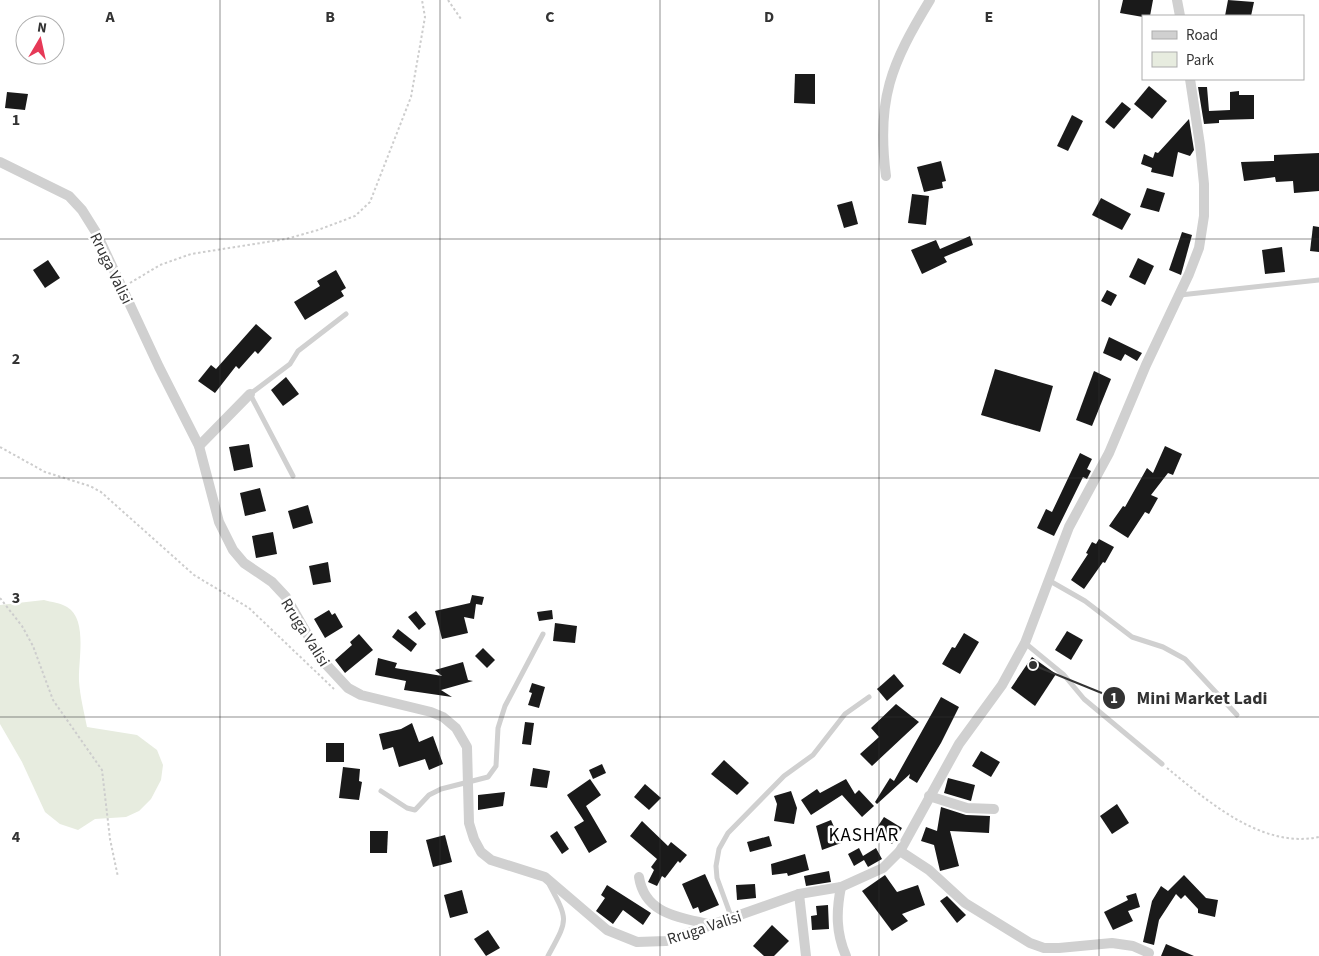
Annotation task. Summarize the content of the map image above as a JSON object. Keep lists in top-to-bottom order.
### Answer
{
  "streets": {
    "street": ["Rruga Valisi"]
  },
  "districts": ["KASHAR"],
  "places": ["Mini Market Ladi"],
  "legend": ["Road", "Park"],
  "north": "top",
  "grid": {
    "columns": [
      "A",
      "B",
      "C",
      "D",
      "E"
    ],
    "rows": [
      "1",
      "2",
      "3",
      "4"
    ]
  }
}
